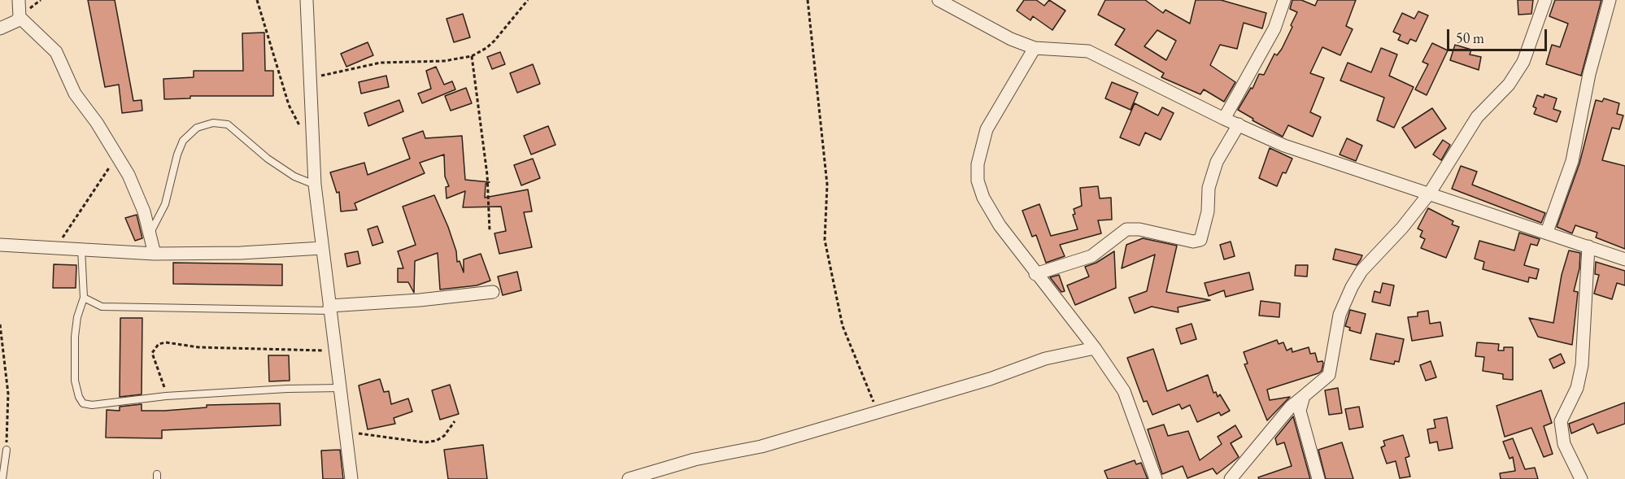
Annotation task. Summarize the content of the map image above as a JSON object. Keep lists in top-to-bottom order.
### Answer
{
  "scale_bar": "50 m"
}
